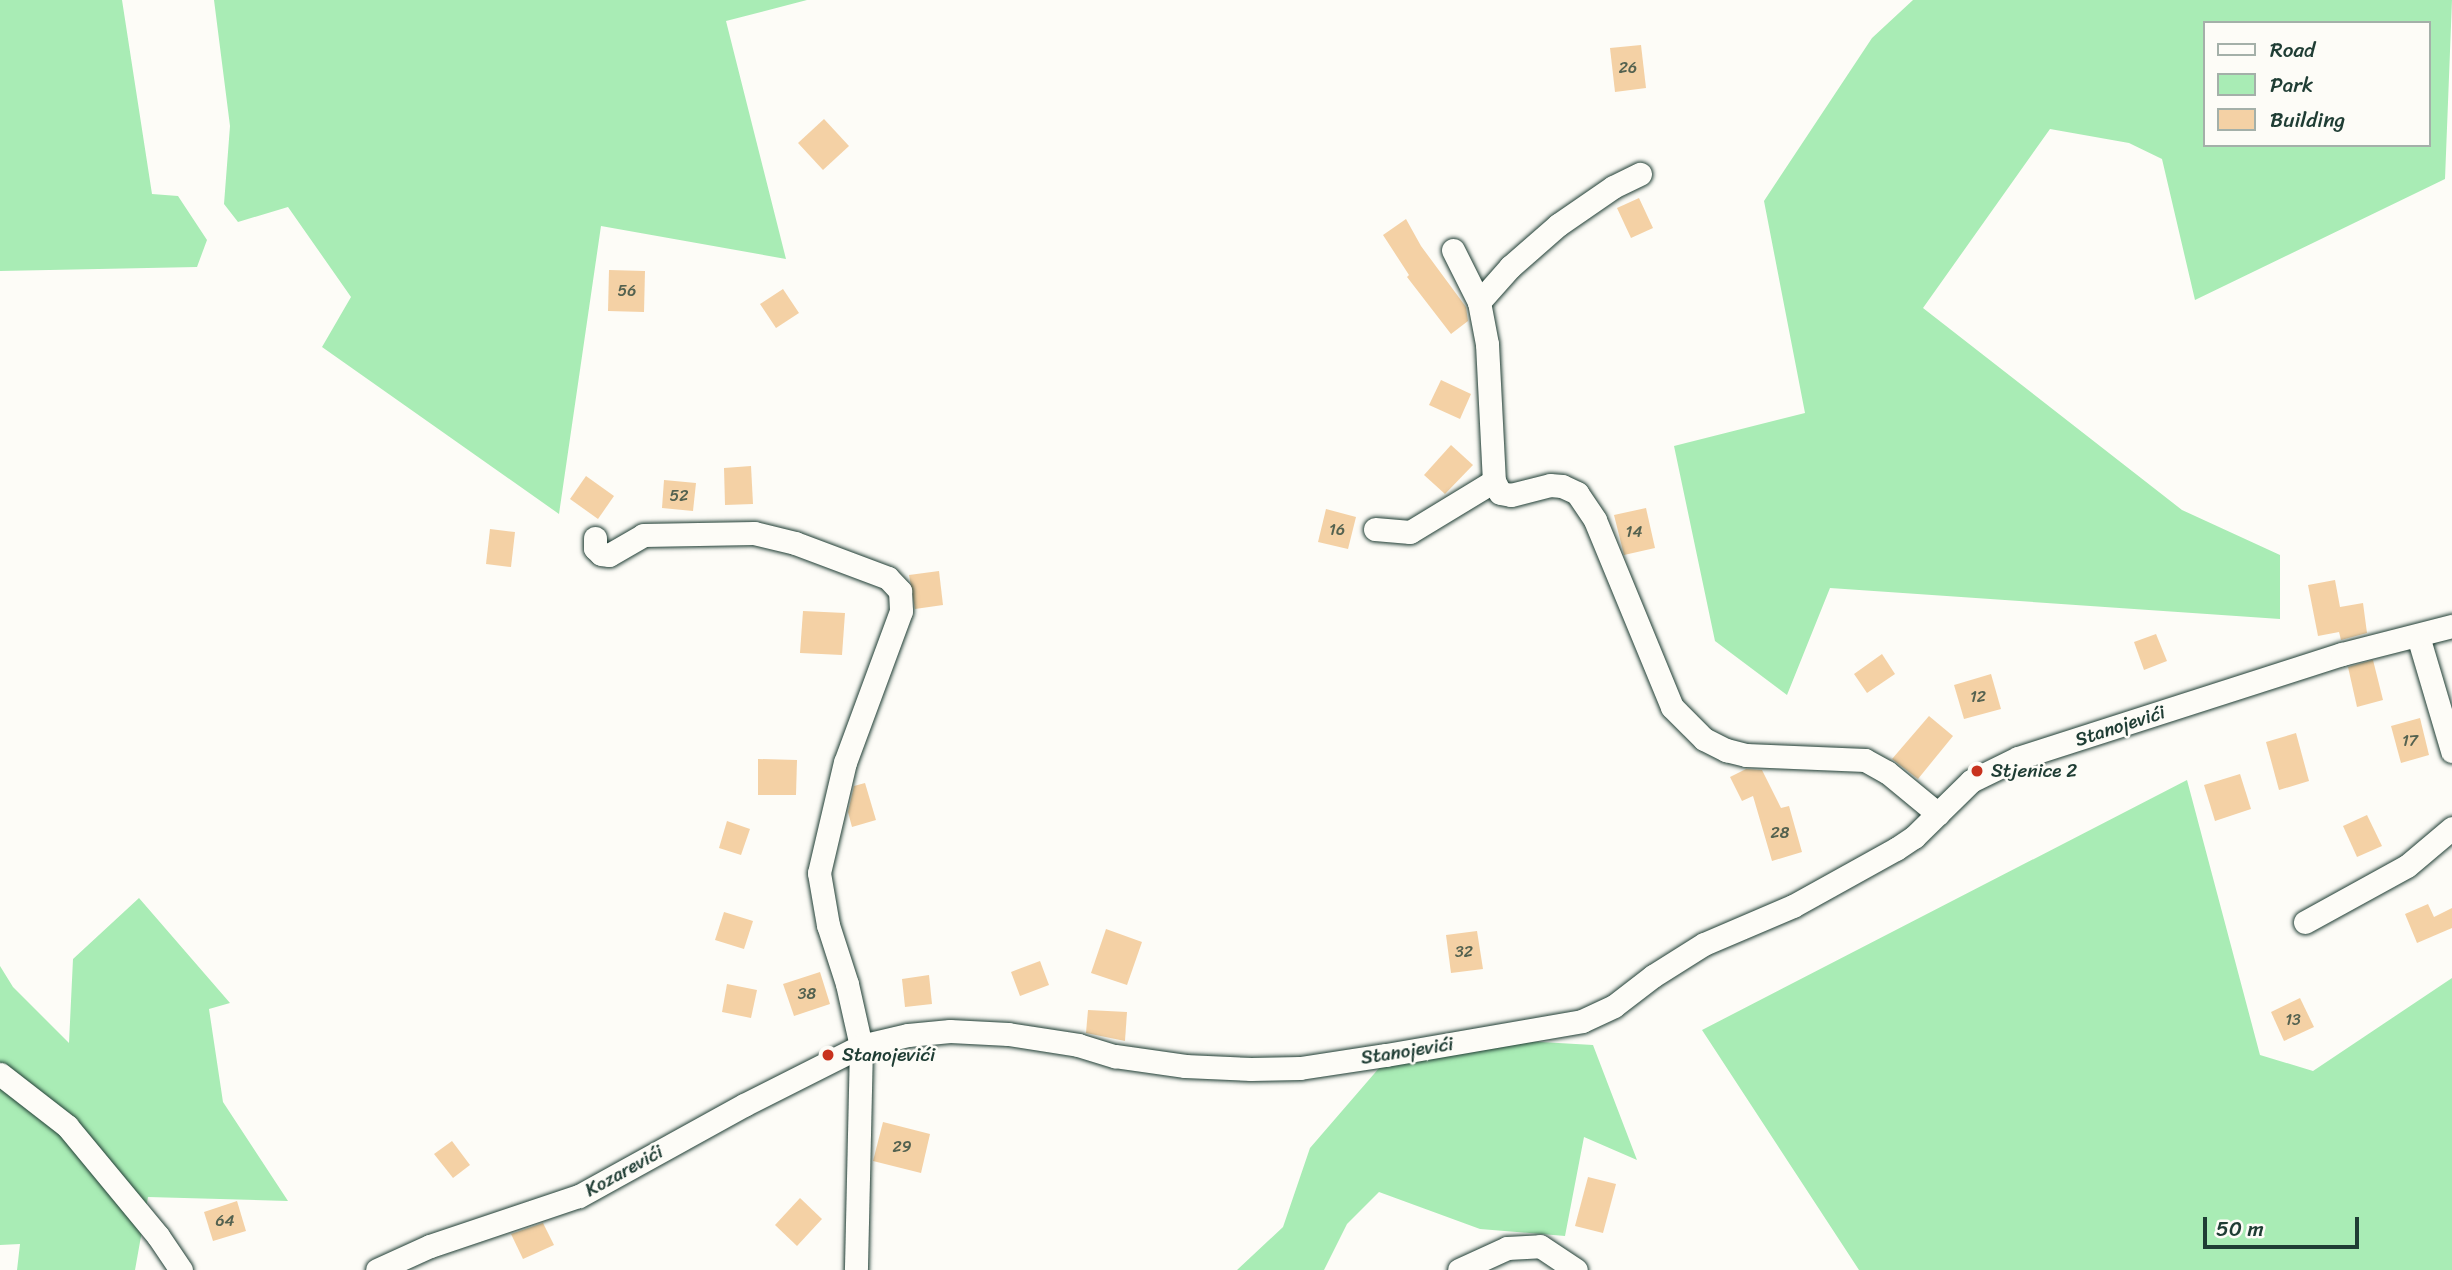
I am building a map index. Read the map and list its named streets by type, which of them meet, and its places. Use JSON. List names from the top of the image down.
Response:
{
  "streets": {
    "street": ["Stanojevići", "Kozarevići"]
  },
  "crossings": [
    ["Stanojevići", "Kozarevići"]
  ],
  "places": ["Stjenice 2", "Stanojevići"],
  "house_numbers": [
    "26",
    "56",
    "52",
    "16",
    "14",
    "12",
    "17",
    "28",
    "32",
    "38",
    "13",
    "29",
    "64"
  ],
  "legend": ["Road", "Park", "Building"],
  "scale_bar": "50 m"
}
